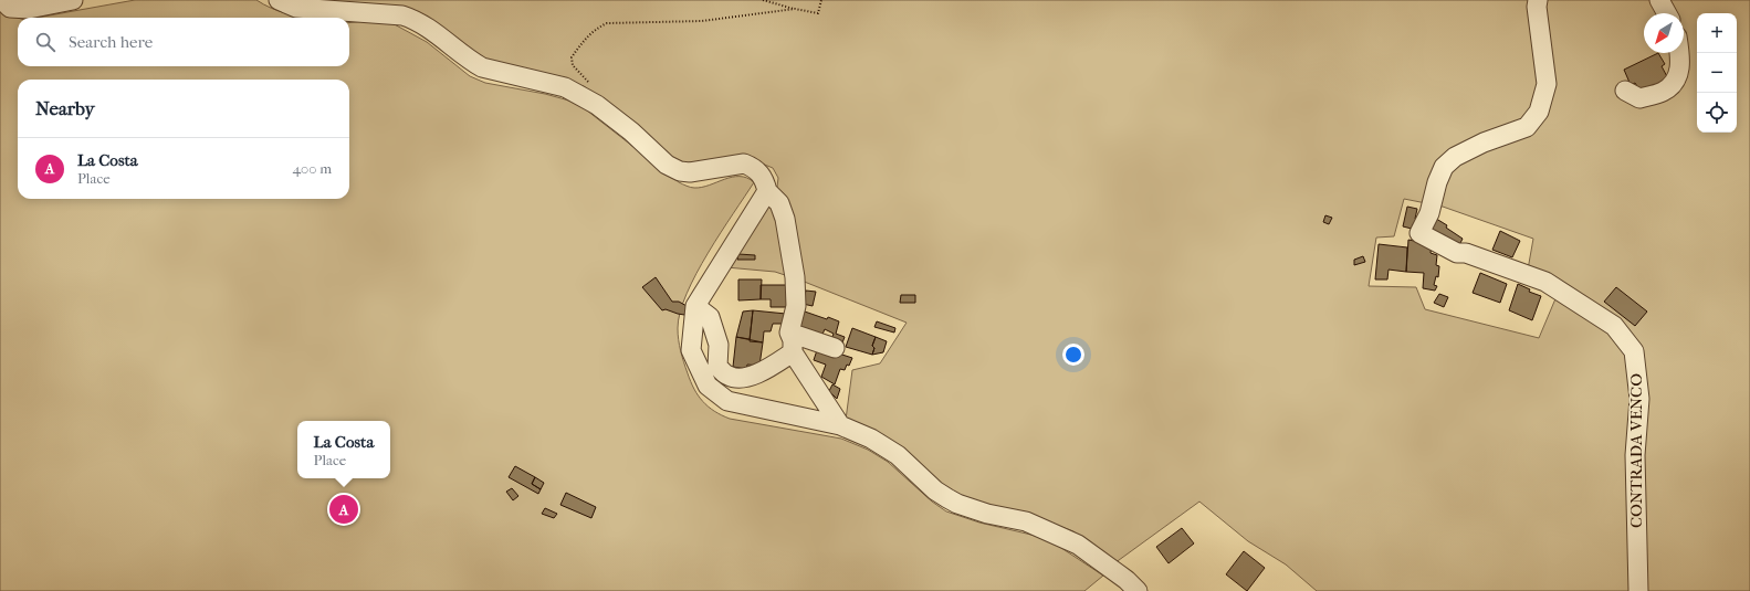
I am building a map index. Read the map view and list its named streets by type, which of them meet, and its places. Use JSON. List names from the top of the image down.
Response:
{
  "streets": {
    "street": ["CONTRADA VENCO"]
  },
  "north": "bottom left",
  "page": {
    "map_buttons": ["+", "−"],
    "search": "Search here",
    "heading": "Nearby",
    "list": [
      {
        "mark": "A",
        "name": "La Costa",
        "note": "Place",
        "value": "400 m"
      }
    ],
    "popup": ["La Costa", "Place"],
    "pins": "A"
  }
}
